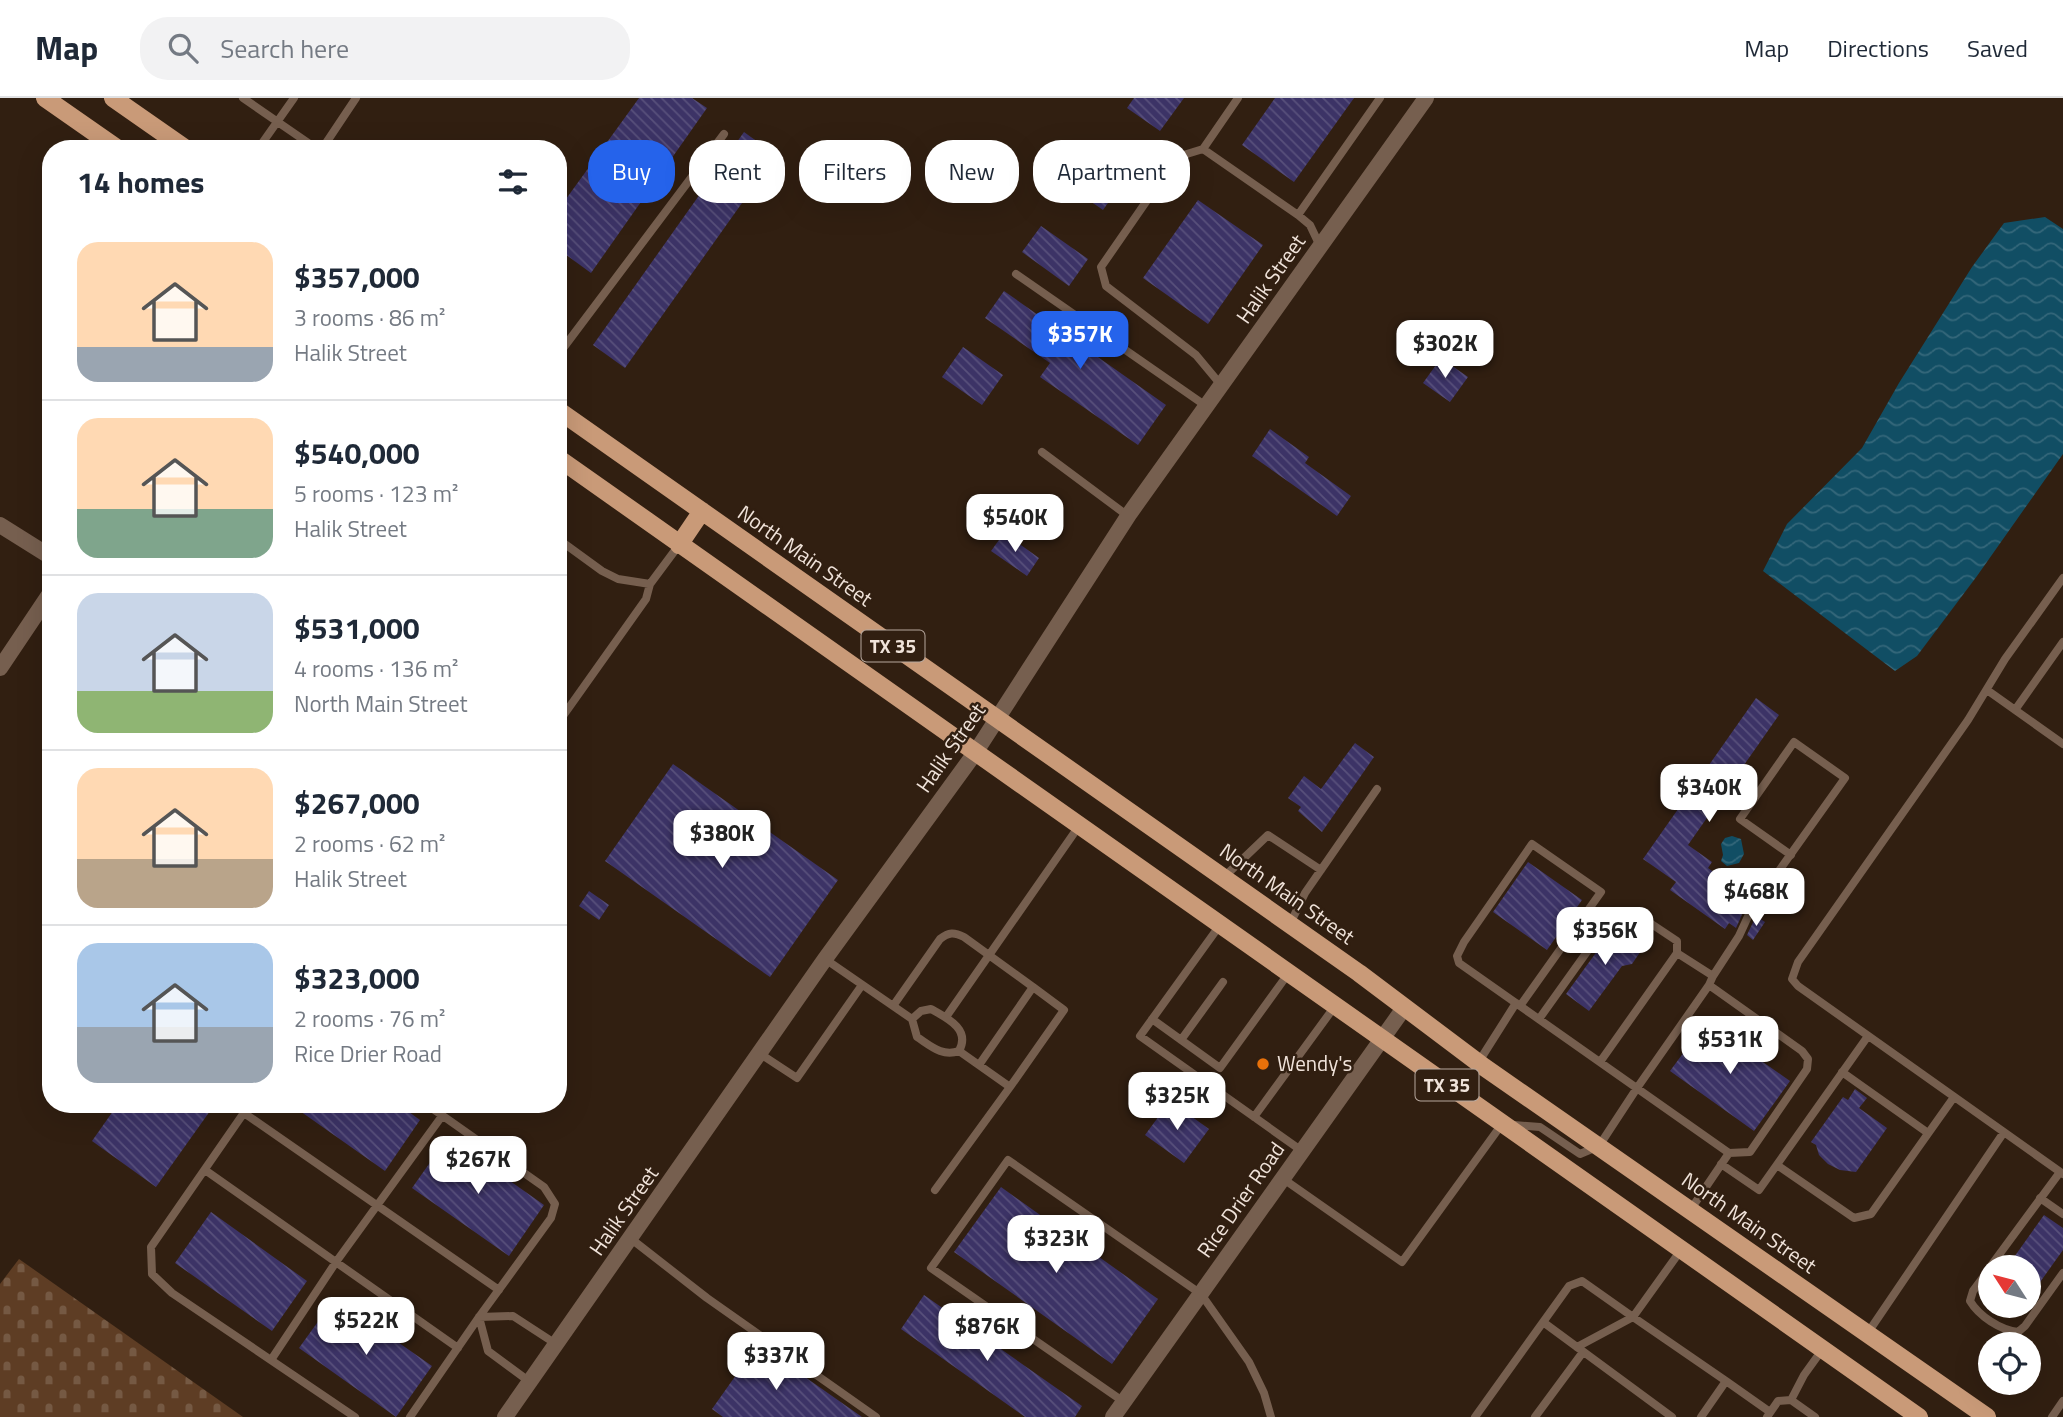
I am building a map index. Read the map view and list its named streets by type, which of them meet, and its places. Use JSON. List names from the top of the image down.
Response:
{
  "streets": {
    "main road": ["North Main Street", "TX 35"],
    "street": ["Halik Street", "Rice Drier Road"]
  },
  "crossings": [
    ["Halik Street", "North Main Street"],
    ["Halik Street", "TX 35"],
    ["North Main Street", "Rice Drier Road"],
    ["TX 35", "Rice Drier Road"]
  ],
  "places": ["Wendy's"],
  "north": "top left",
  "page": {
    "header": "Map",
    "search": "Search here",
    "nav": ["Map", "Directions", "Saved"],
    "chip": [
      "Buy",
      "Rent",
      "Filters",
      "New",
      "Apartment"
    ],
    "heading": "14 homes",
    "list": [
      {
        "name": "$357,000",
        "note": "3 rooms · 86 m² · Halik Street"
      },
      {
        "name": "$540,000",
        "note": "5 rooms · 123 m² · Halik Street"
      },
      {
        "name": "$531,000",
        "note": "4 rooms · 136 m² · North Main Street"
      },
      {
        "name": "$267,000",
        "note": "2 rooms · 62 m² · Halik Street"
      },
      {
        "name": "$323,000",
        "note": "2 rooms · 76 m² · Rice Drier Road"
      }
    ],
    "price": [
      "$357K",
      "$302K",
      "$540K",
      "$340K",
      "$380K",
      "$468K",
      "$356K",
      "$531K",
      "$325K",
      "$267K",
      "$323K",
      "$522K",
      "$876K",
      "$337K"
    ]
  }
}
